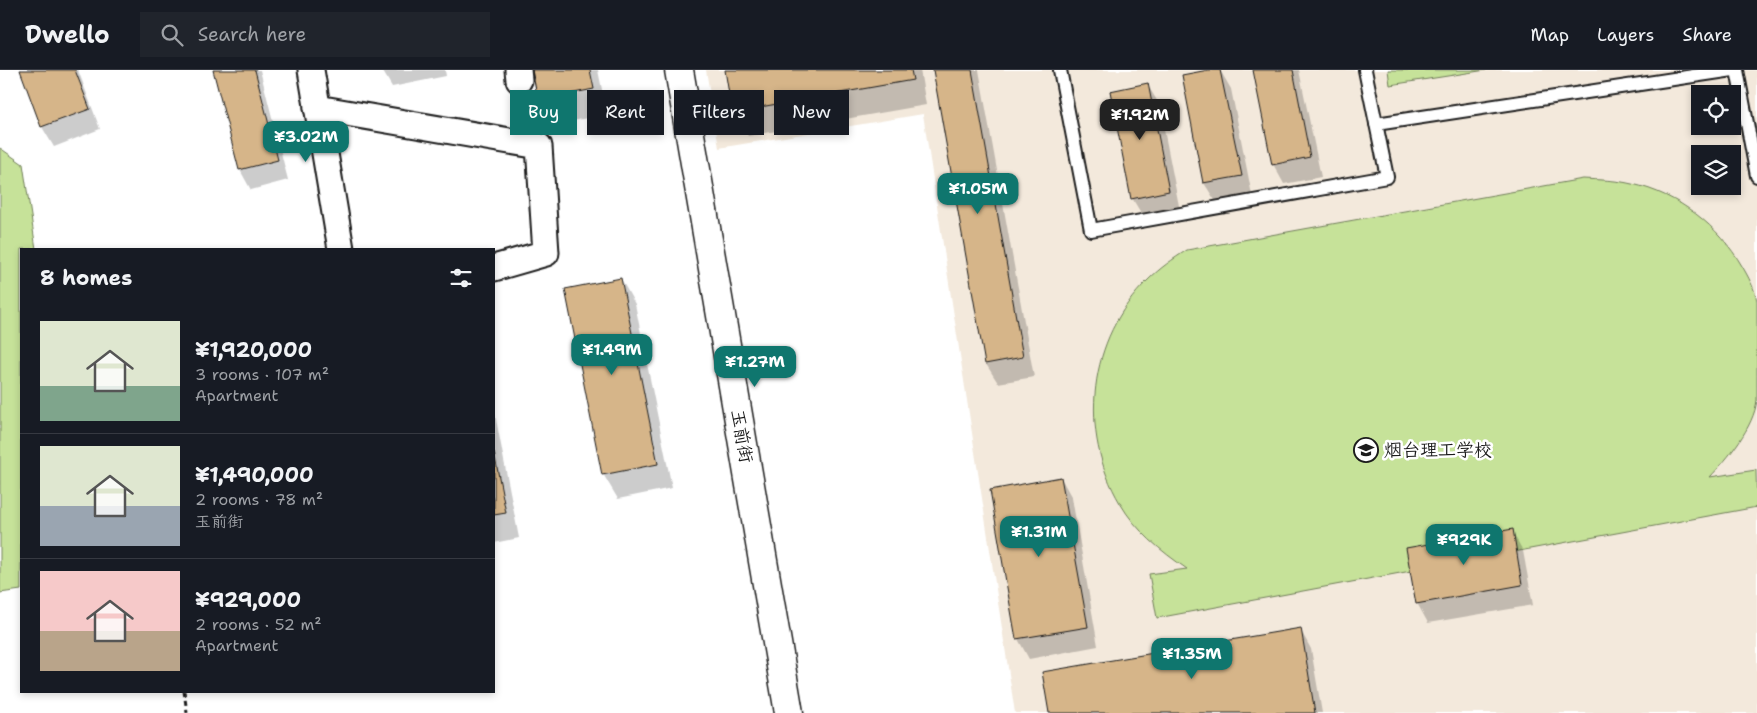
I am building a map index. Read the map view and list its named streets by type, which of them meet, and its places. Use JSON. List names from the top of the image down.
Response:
{
  "streets": {
    "street": ["玉前街"]
  },
  "places": {
    "school or university": ["烟台理工学校"]
  },
  "page": {
    "header": "Dwello",
    "search": "Search here",
    "nav": ["Map", "Layers", "Share"],
    "chip": [
      "Buy",
      "Rent",
      "Filters",
      "New"
    ],
    "price": [
      "¥1.92M",
      "¥3.02M",
      "¥1.05M",
      "¥1.49M",
      "¥1.27M",
      "¥1.31M",
      "¥929K",
      "¥1.35M"
    ],
    "heading": "8 homes",
    "list": [
      {
        "name": "¥1,920,000",
        "note": "3 rooms · 107 m² · Apartment"
      },
      {
        "name": "¥1,490,000",
        "note": "2 rooms · 78 m² · 玉前街"
      },
      {
        "name": "¥929,000",
        "note": "2 rooms · 52 m² · Apartment"
      }
    ]
  }
}
